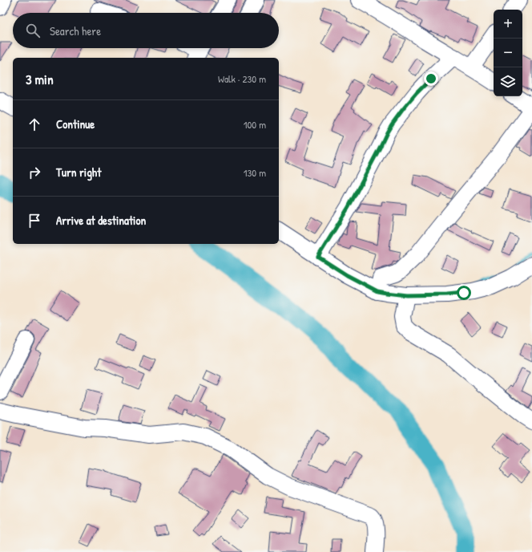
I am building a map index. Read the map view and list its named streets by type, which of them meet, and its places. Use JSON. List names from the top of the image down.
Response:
{
  "page": {
    "map_buttons": ["+", "−"],
    "search": "Search here",
    "heading": ["3 min", "Walk · 230 m"],
    "list": [
      ["Continue", "100 m"],
      ["Turn right", "130 m"],
      "Arrive at destination"
    ]
  }
}
